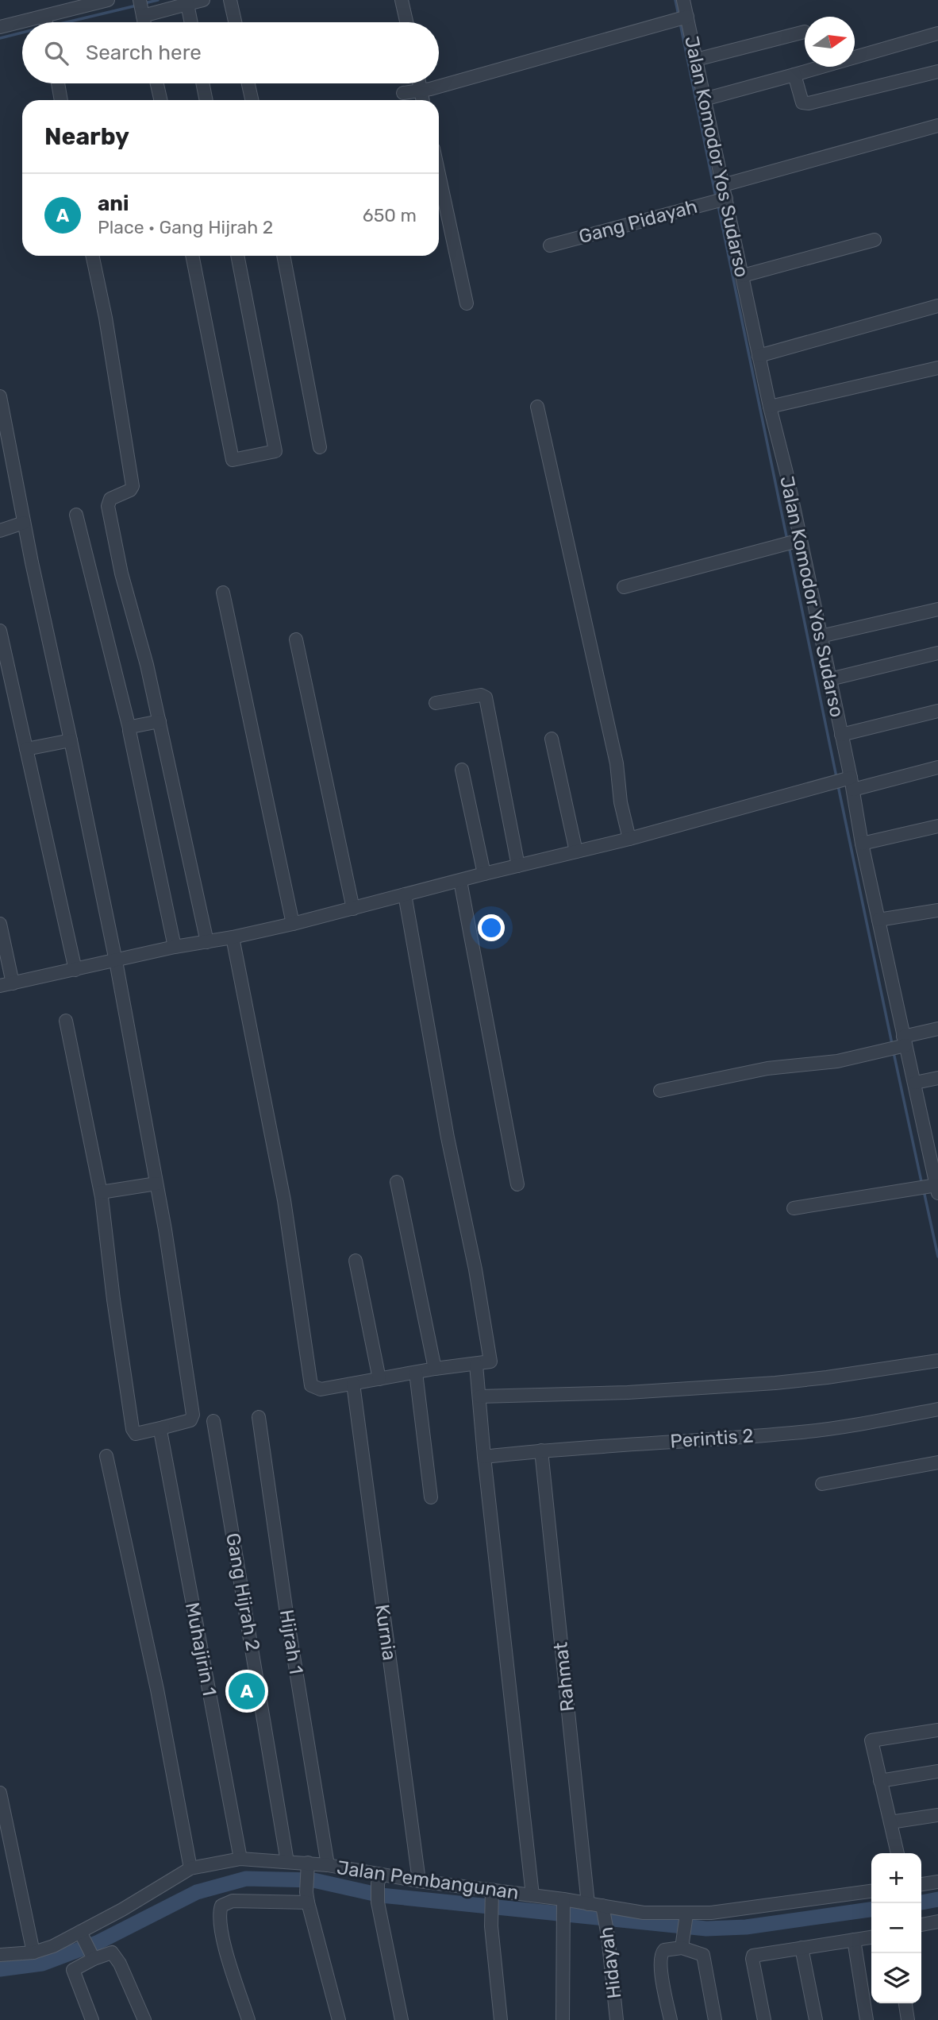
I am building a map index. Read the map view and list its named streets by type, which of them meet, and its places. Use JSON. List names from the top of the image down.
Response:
{
  "streets": {
    "street": [
      "Jalan Komodor Yos Sudarso",
      "Gang Pidayah",
      "Perintis 2",
      "Gang Hijrah 2",
      "Kurnia",
      "Hijrah 1",
      "Muhajirin 1",
      "Rahmat",
      "Jalan Pembangunan",
      "Hidayah"
    ]
  },
  "crossings": [
    ["Jalan Komodor Yos Sudarso", "Gang Pidayah"],
    ["Perintis 2", "Rahmat"],
    ["Gang Hijrah 2", "Jalan Pembangunan"],
    ["Kurnia", "Jalan Pembangunan"],
    ["Hijrah 1", "Jalan Pembangunan"],
    ["Muhajirin 1", "Jalan Pembangunan"],
    ["Rahmat", "Jalan Pembangunan"],
    ["Jalan Pembangunan", "Hidayah"]
  ],
  "north": "right",
  "page": {
    "search": "Search here",
    "heading": "Nearby",
    "list": [
      {
        "mark": "A",
        "name": "ani",
        "note": "Place · Gang Hijrah 2",
        "value": "650 m"
      }
    ],
    "pins": "A",
    "map_buttons": ["+", "−"]
  }
}
